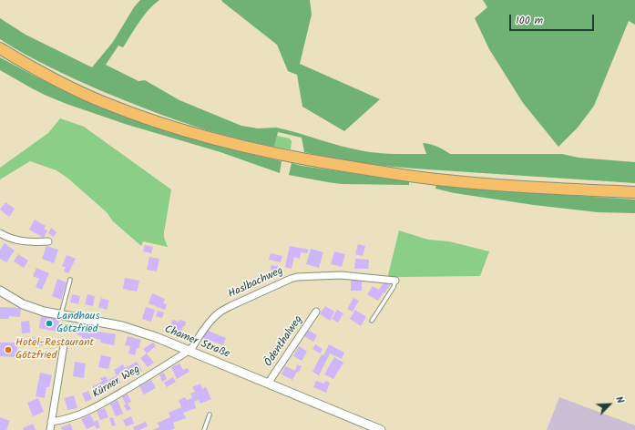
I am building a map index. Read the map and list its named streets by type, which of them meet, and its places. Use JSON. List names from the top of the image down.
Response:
{
  "streets": {
    "street": [
      "Haslbachweg",
      "Ödenthalweg",
      "Chamer Straße",
      "Kürner Weg"
    ]
  },
  "crossings": [
    ["Haslbachweg", "Chamer Straße"],
    ["Haslbachweg", "Kürner Weg"],
    ["Ödenthalweg", "Chamer Straße"],
    ["Chamer Straße", "Kürner Weg"]
  ],
  "places": ["Landhaus Götzfried", "Hotel-Restaurant Götzfried"],
  "scale_bar": "100 m",
  "north": "top right"
}
